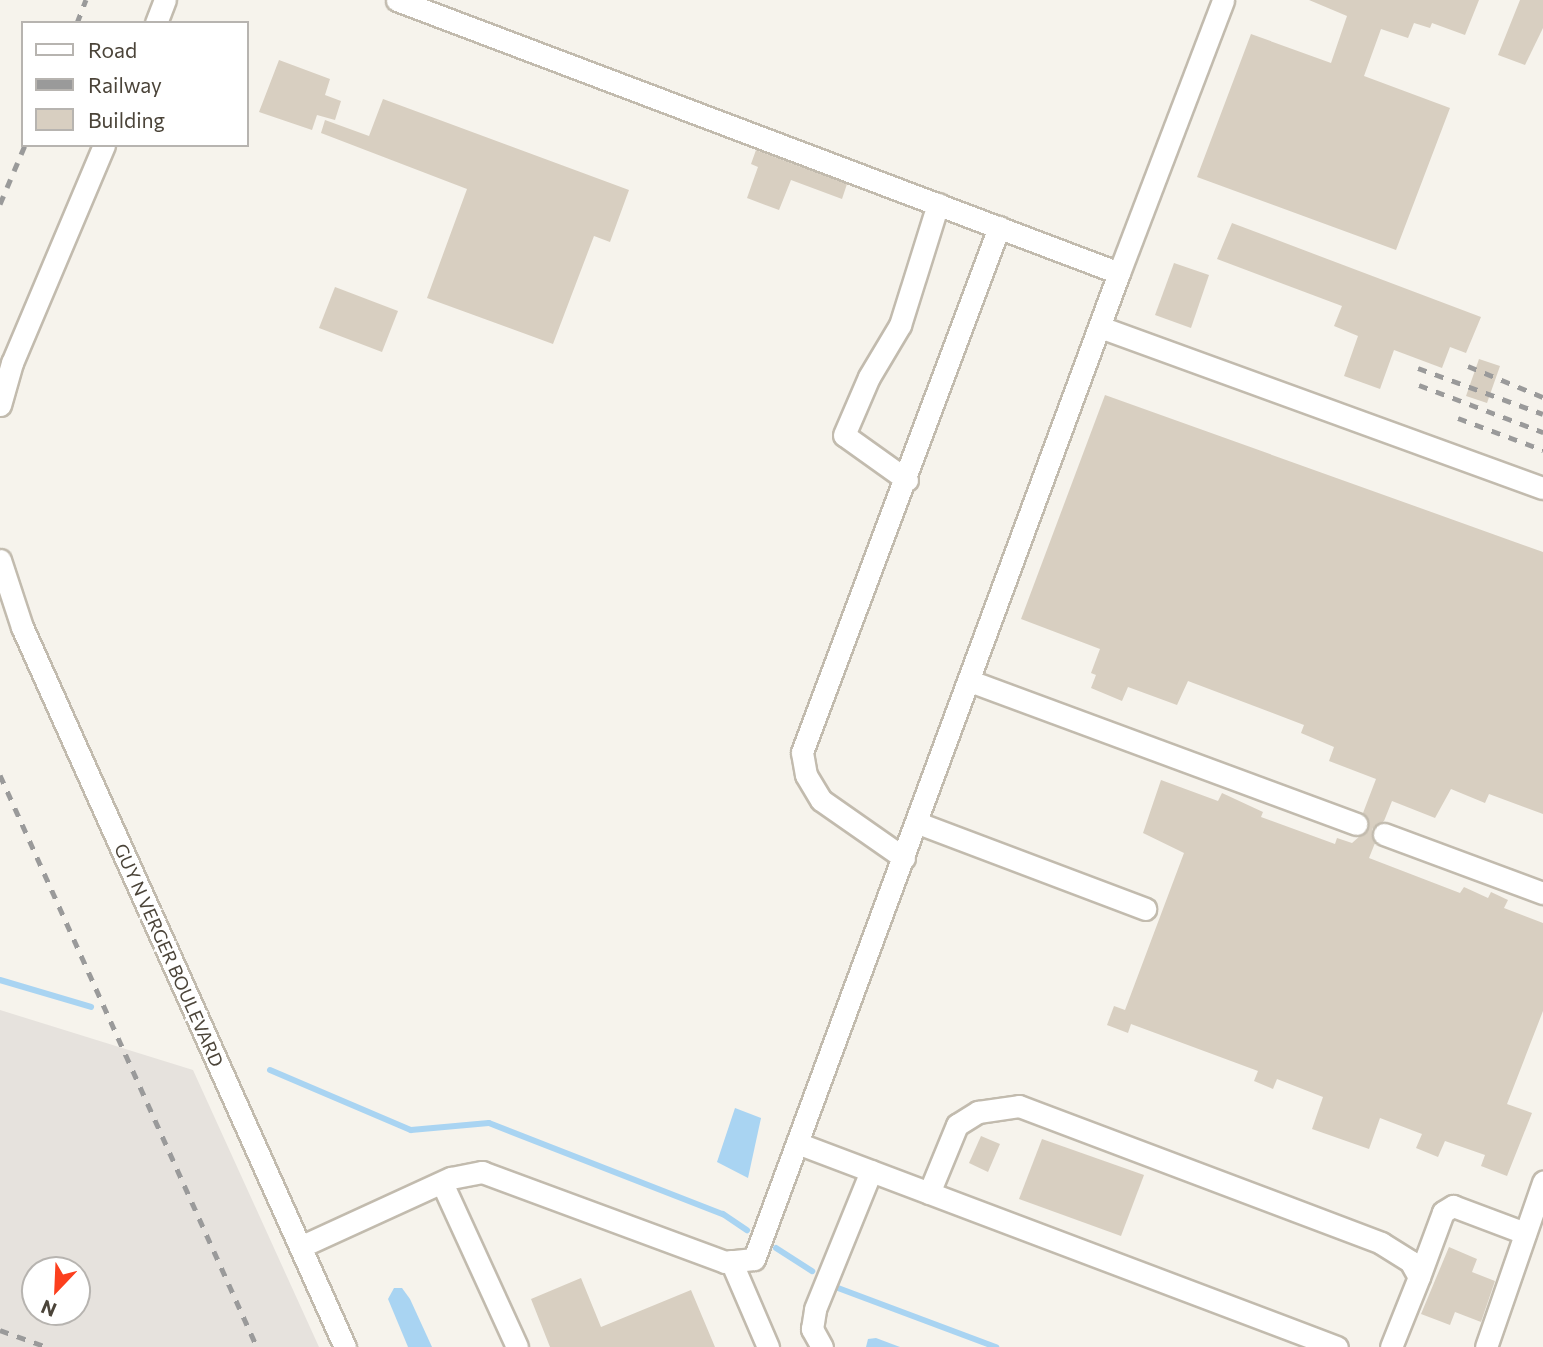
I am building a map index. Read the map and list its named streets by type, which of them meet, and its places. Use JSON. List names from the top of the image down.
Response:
{
  "streets": {
    "street": ["GUY N VERGER BOULEVARD"]
  },
  "legend": ["Road", "Railway", "Building"],
  "north": "bottom left"
}
